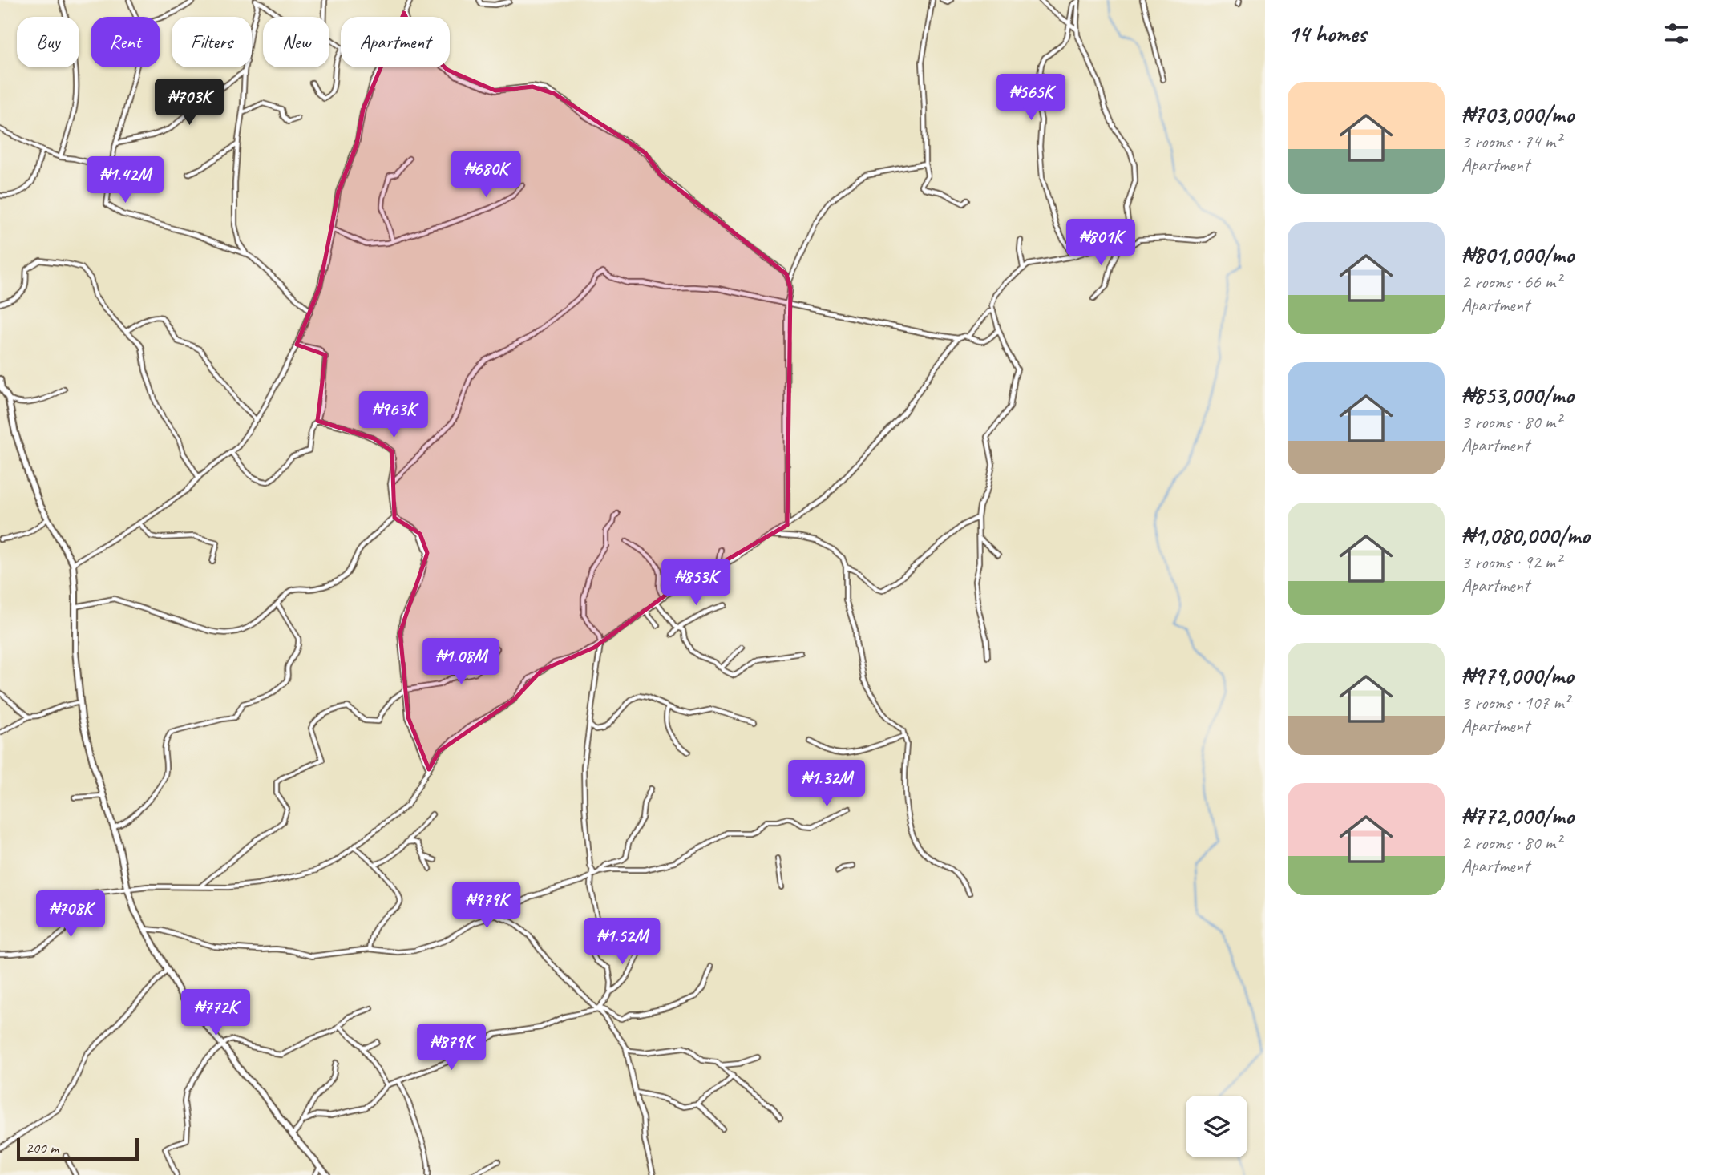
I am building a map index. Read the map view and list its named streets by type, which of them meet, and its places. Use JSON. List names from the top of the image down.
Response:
{
  "scale_bar": "200 m",
  "page": {
    "heading": "14 homes",
    "chip": [
      "Buy",
      "Rent",
      "Filters",
      "New",
      "Apartment"
    ],
    "list": [
      {
        "name": "₦703,000/mo",
        "note": "3 rooms · 74 m² · Apartment"
      },
      {
        "name": "₦801,000/mo",
        "note": "2 rooms · 66 m² · Apartment"
      },
      {
        "name": "₦853,000/mo",
        "note": "3 rooms · 80 m² · Apartment"
      },
      {
        "name": "₦1,080,000/mo",
        "note": "3 rooms · 92 m² · Apartment"
      },
      {
        "name": "₦979,000/mo",
        "note": "3 rooms · 107 m² · Apartment"
      },
      {
        "name": "₦772,000/mo",
        "note": "2 rooms · 80 m² · Apartment"
      }
    ],
    "price": [
      "₦565K",
      "₦703K",
      "₦680K",
      "₦1.42M",
      "₦801K",
      "₦963K",
      "₦853K",
      "₦1.08M",
      "₦1.32M",
      "₦979K",
      "₦708K",
      "₦1.52M",
      "₦772K",
      "₦879K"
    ],
    "scale": "200 m"
  }
}
